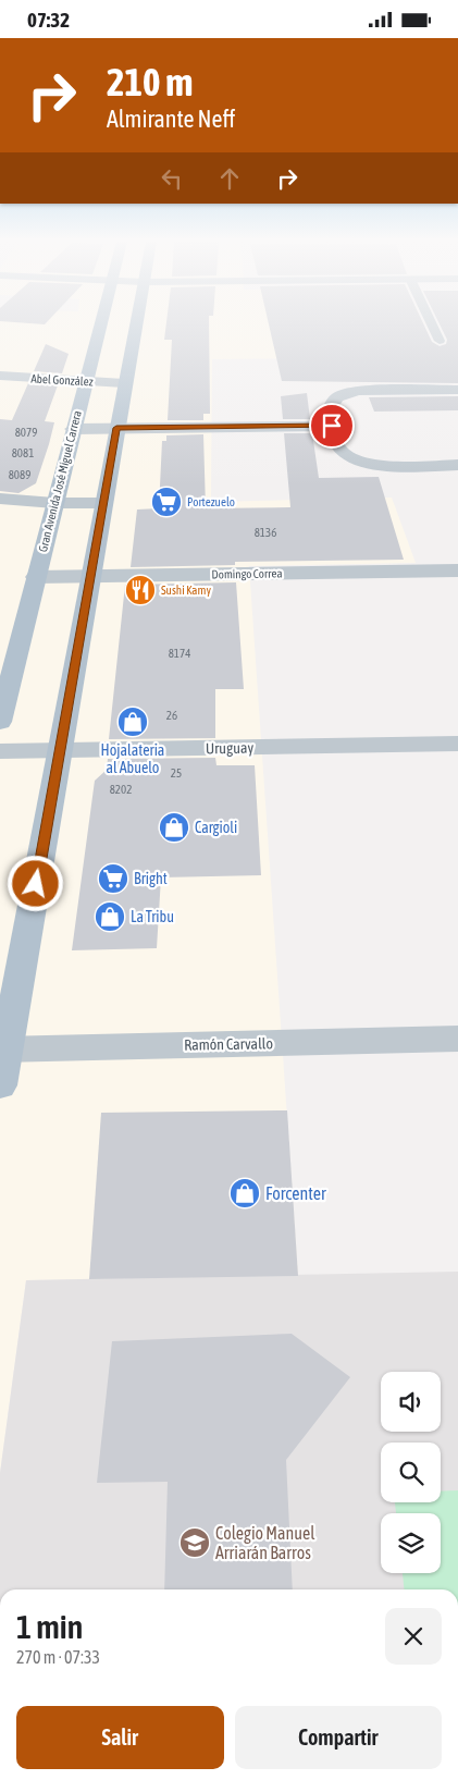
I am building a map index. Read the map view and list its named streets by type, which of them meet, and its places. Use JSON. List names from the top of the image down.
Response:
{
  "streets": {
    "main road": ["Gran Avenida José Miguel Carrera"],
    "street": [
      "Abel González",
      "Domingo Correa",
      "Uruguay",
      "Ramón Carvallo"
    ]
  },
  "crossings": [
    ["Abel González", "Gran Avenida José Miguel Carrera"],
    ["Gran Avenida José Miguel Carrera", "Domingo Correa"]
  ],
  "places": {
    "supermarket": ["Portezuelo", "Bright"],
    "restaurant": ["Sushi Kamy"],
    "shop": [
      "Hojalateria al Abuelo",
      "Cargioli",
      "La Tribu",
      "Forcenter"
    ],
    "school or university": ["Colegio Manuel Arriarán Barros"]
  },
  "house_numbers": [
    "8079",
    "8081",
    "8089",
    "8136",
    "8174",
    "26",
    "25",
    "8202"
  ],
  "page": {
    "status": "07:32",
    "turn": ["210 m", "Almirante Neff"],
    "heading": ["1 min", "270 m · 07:33"],
    "buttons": ["Salir", "Compartir"]
  }
}
